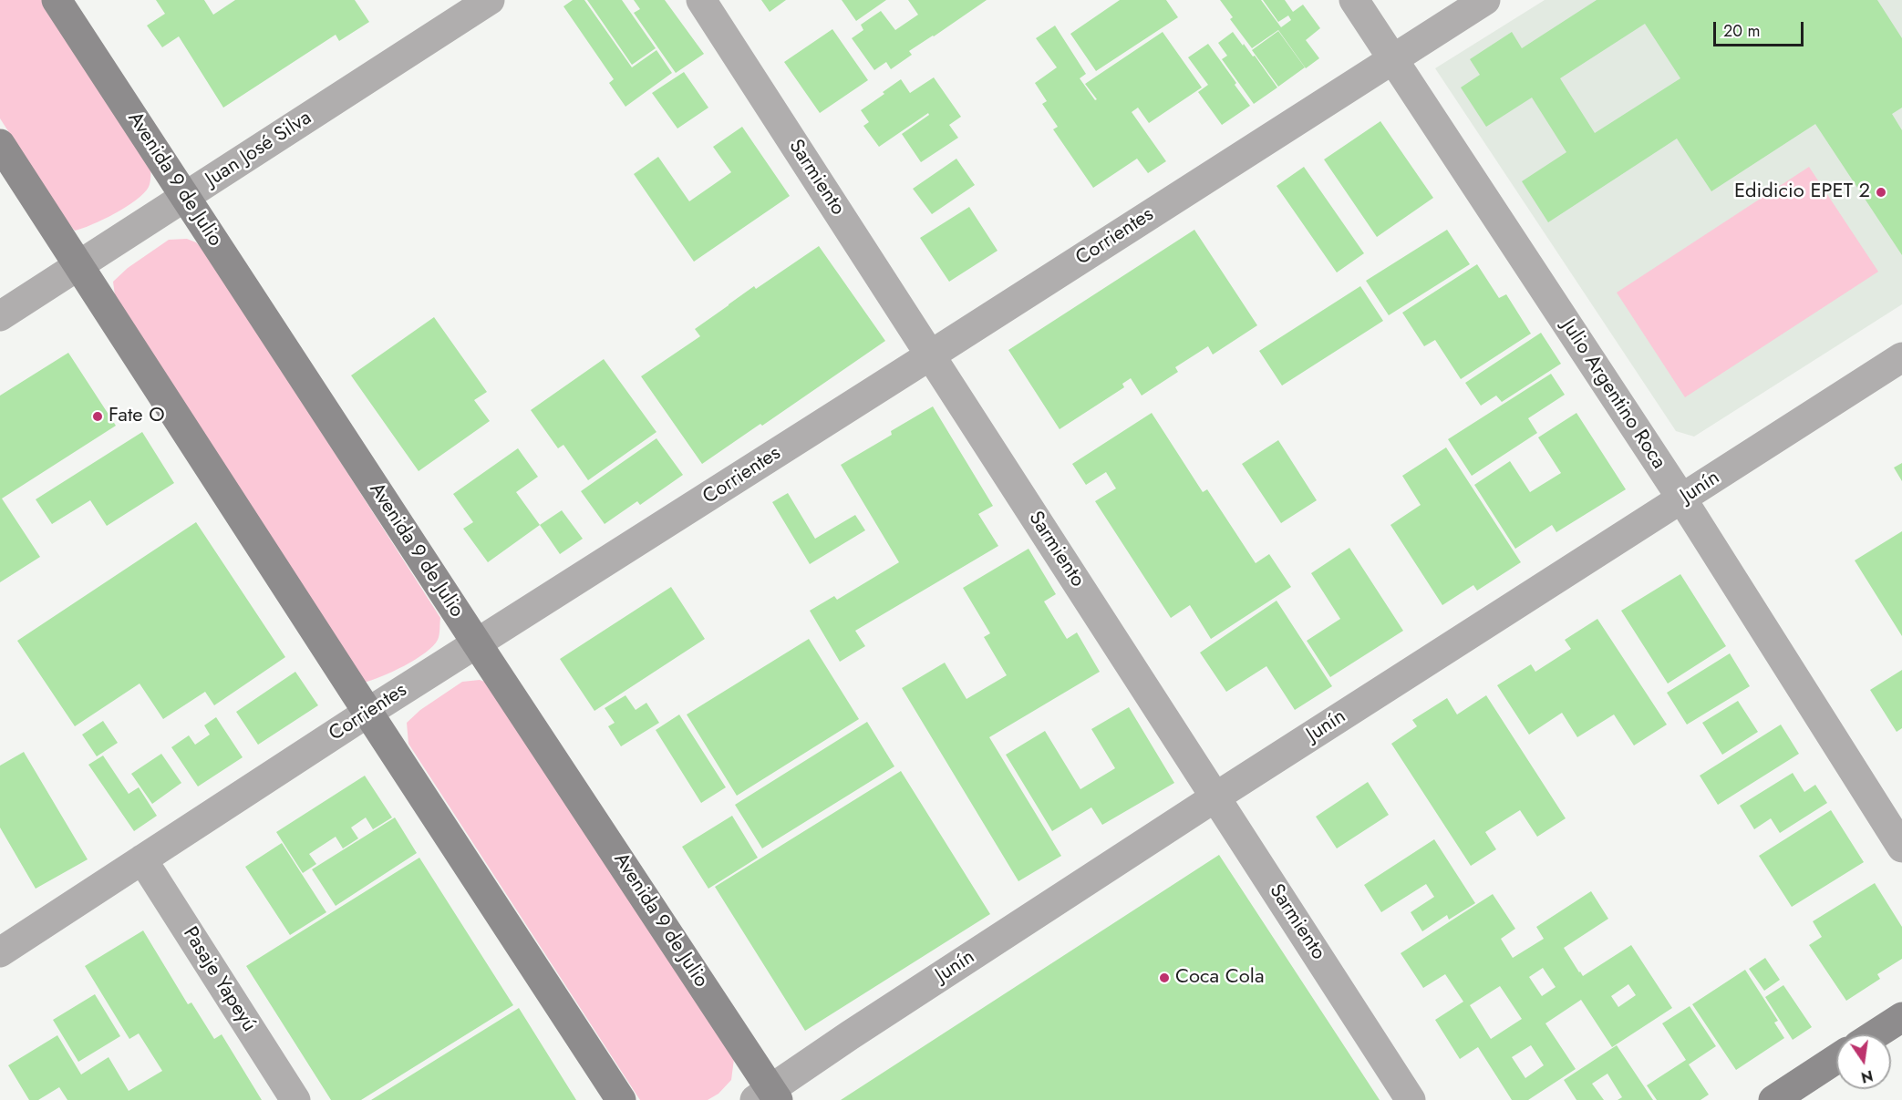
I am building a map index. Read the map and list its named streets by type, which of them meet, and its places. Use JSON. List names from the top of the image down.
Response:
{
  "streets": {
    "main road": ["Avenida 9 de Julio"],
    "street": [
      "Juan José Silva",
      "Sarmiento",
      "Corrientes",
      "Julio Argentino Roca",
      "Junín",
      "Pasaje Yapeyú"
    ]
  },
  "crossings": [
    ["Juan José Silva", "Avenida 9 de Julio"],
    ["Sarmiento", "Corrientes"],
    ["Sarmiento", "Junín"],
    ["Avenida 9 de Julio", "Corrientes"],
    ["Avenida 9 de Julio", "Junín"],
    ["Corrientes", "Julio Argentino Roca"],
    ["Corrientes", "Pasaje Yapeyú"],
    ["Julio Argentino Roca", "Junín"]
  ],
  "places": ["Edidicio EPET 2", "Fate O", "Coca Cola"],
  "scale_bar": "20 m",
  "north": "bottom"
}
